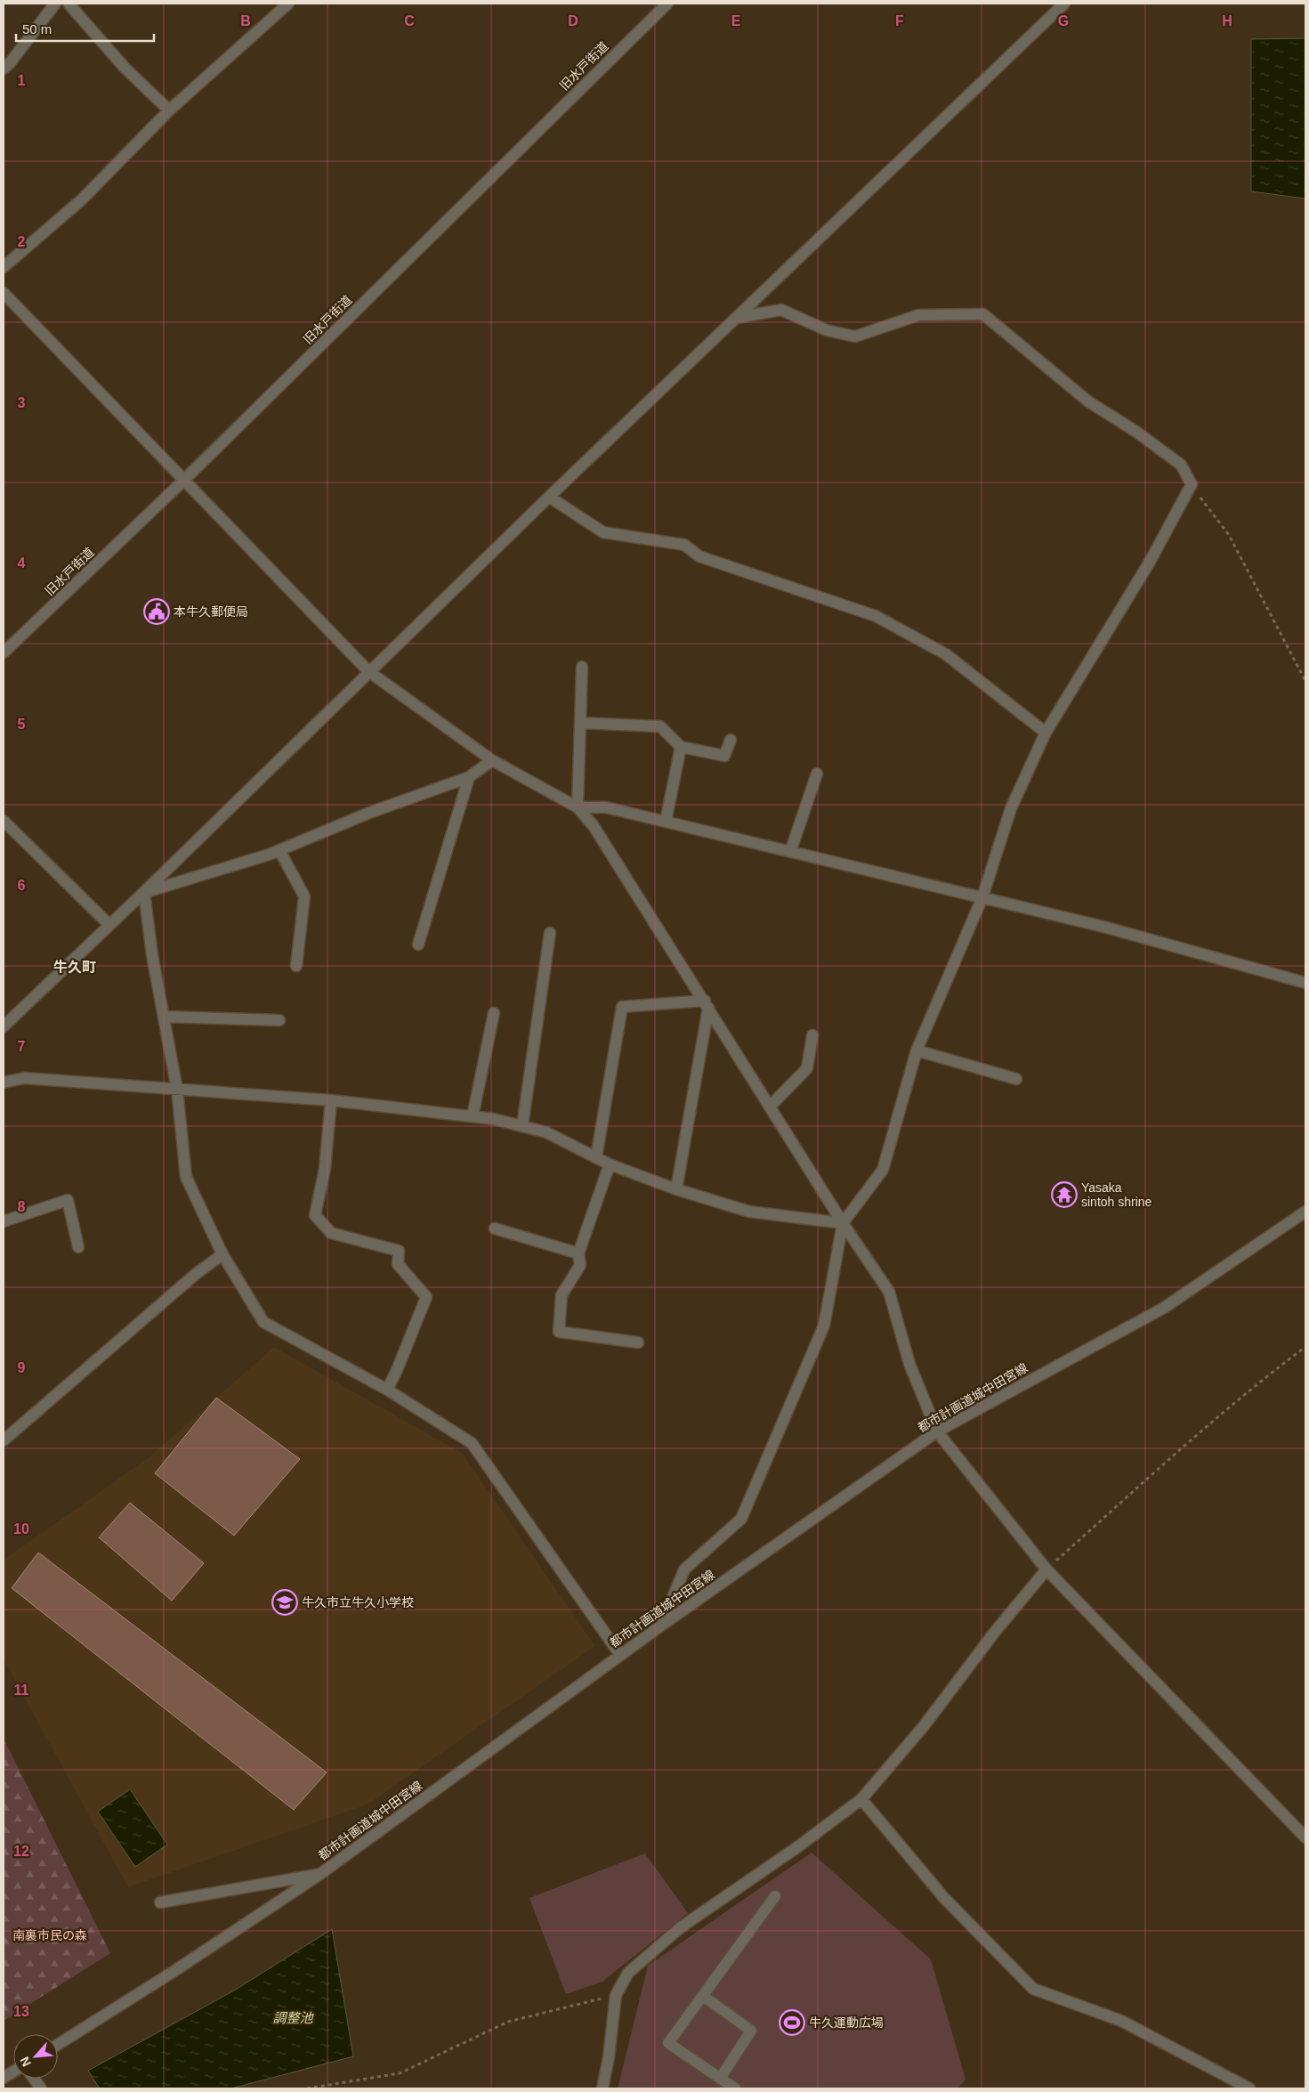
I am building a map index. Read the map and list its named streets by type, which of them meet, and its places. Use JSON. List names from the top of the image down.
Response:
{
  "streets": {
    "street": ["旧水戸街道", "都市計画道城中田宮線"]
  },
  "districts": ["牛久町"],
  "water": ["調整池"],
  "parks": ["南裏市民の森"],
  "places": {
    "public building": ["本牛久郵便局"],
    "temple": ["Yasaka sintoh shrine"],
    "school or university": ["牛久市立牛久小学校"],
    "sports": ["牛久運動広場"]
  },
  "scale_bar": "50 m",
  "north": "bottom left",
  "grid": {
    "columns": [
      "B",
      "C",
      "D",
      "E",
      "F",
      "G",
      "H"
    ],
    "rows": [
      "1",
      "2",
      "3",
      "4",
      "5",
      "6",
      "7",
      "8",
      "9",
      "10",
      "11",
      "12",
      "13"
    ]
  }
}
